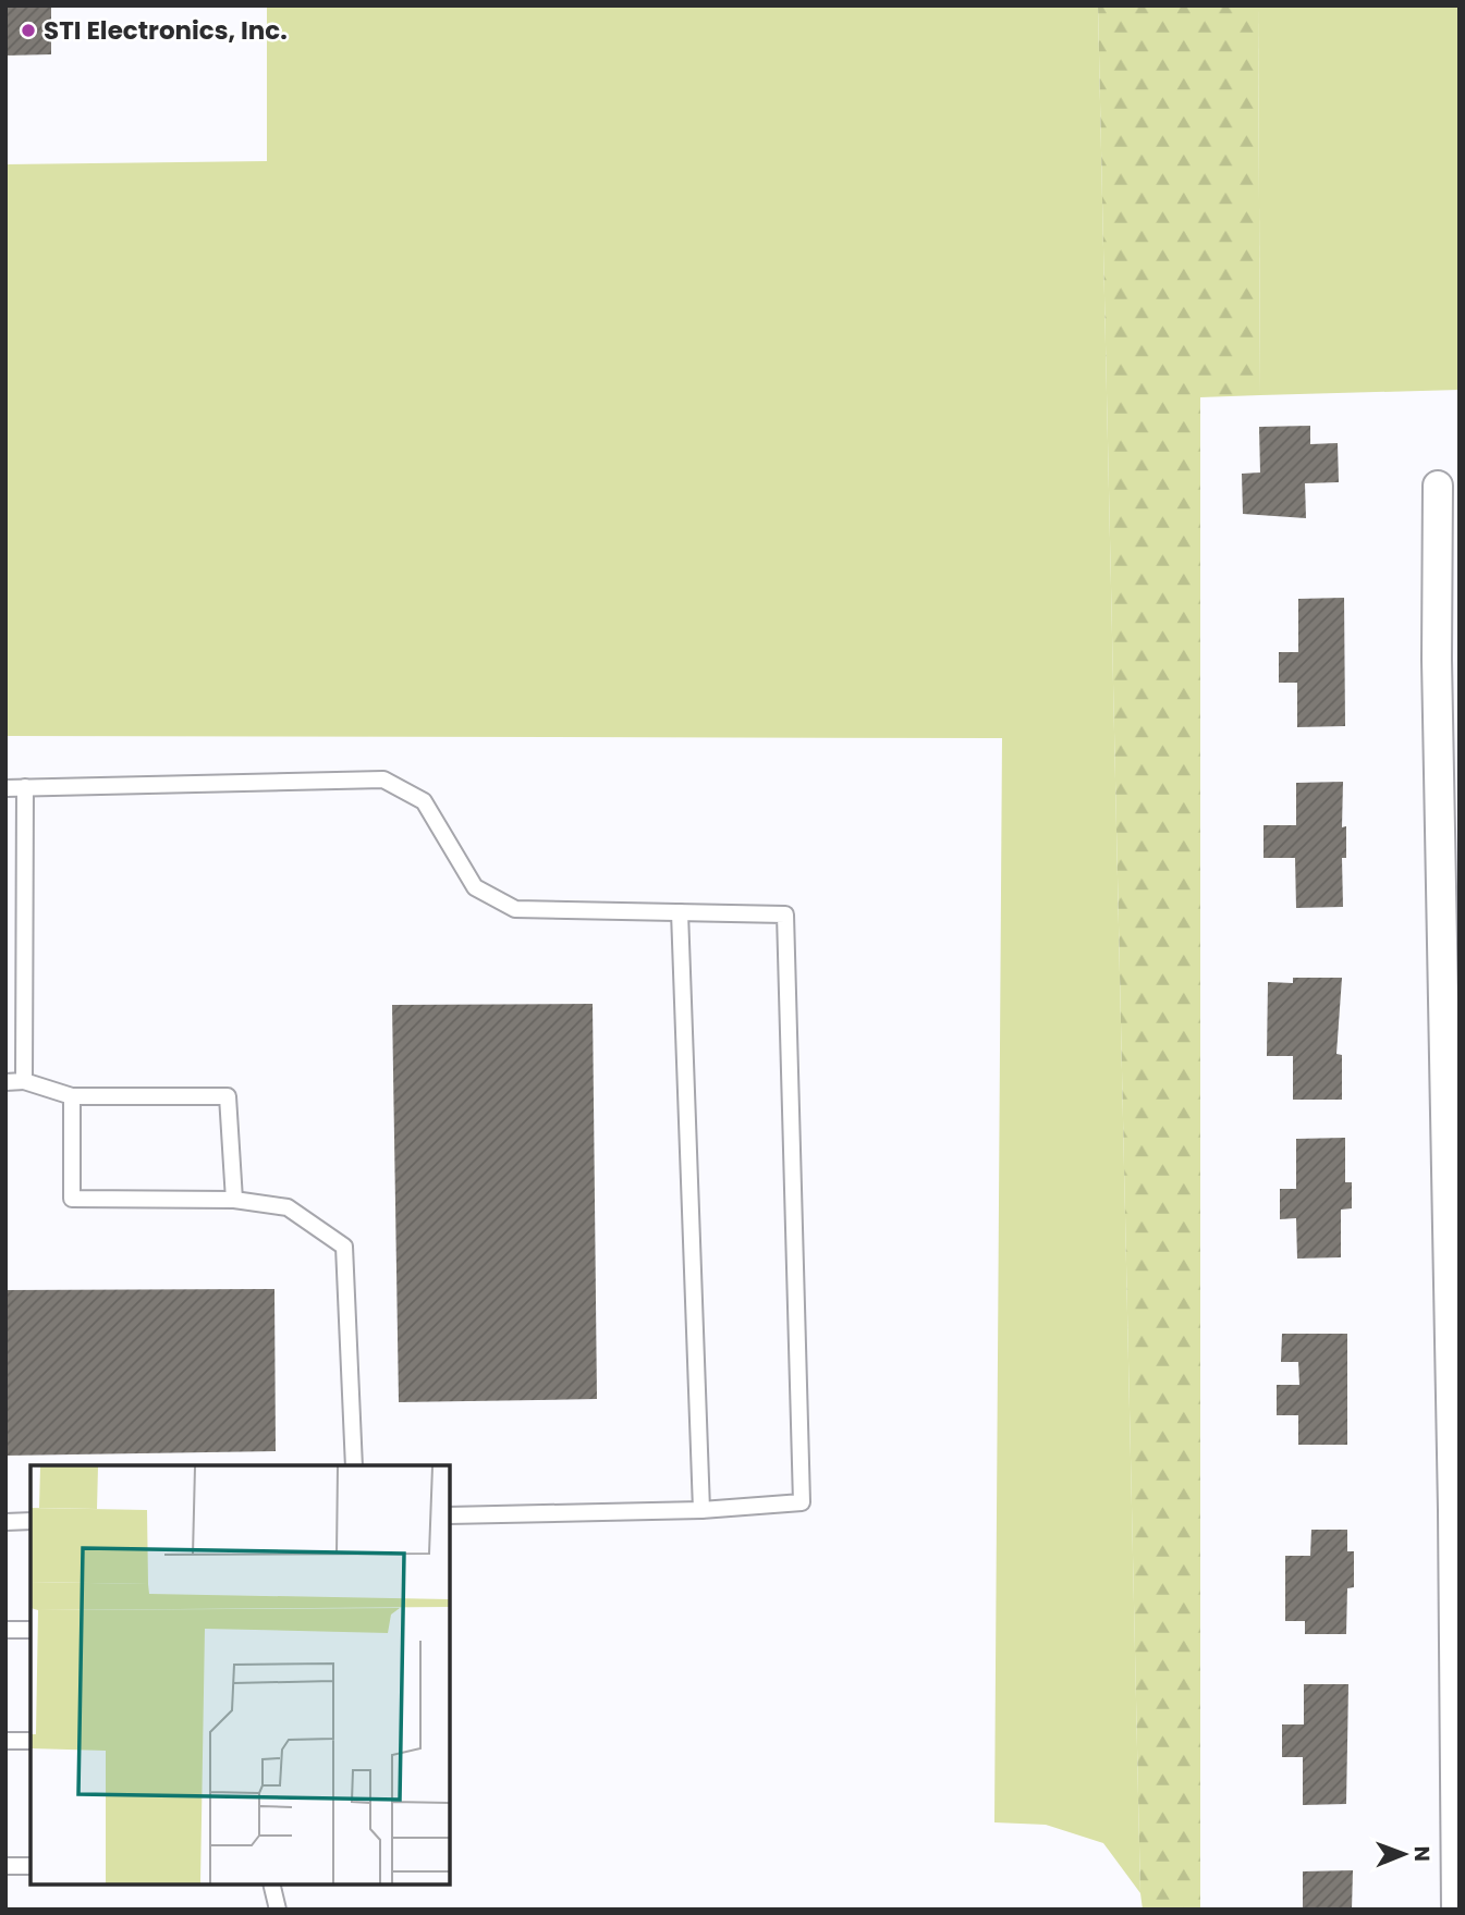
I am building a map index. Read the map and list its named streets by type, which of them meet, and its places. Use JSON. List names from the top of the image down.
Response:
{
  "places": ["STI Electronics, Inc."],
  "north": "right"
}
